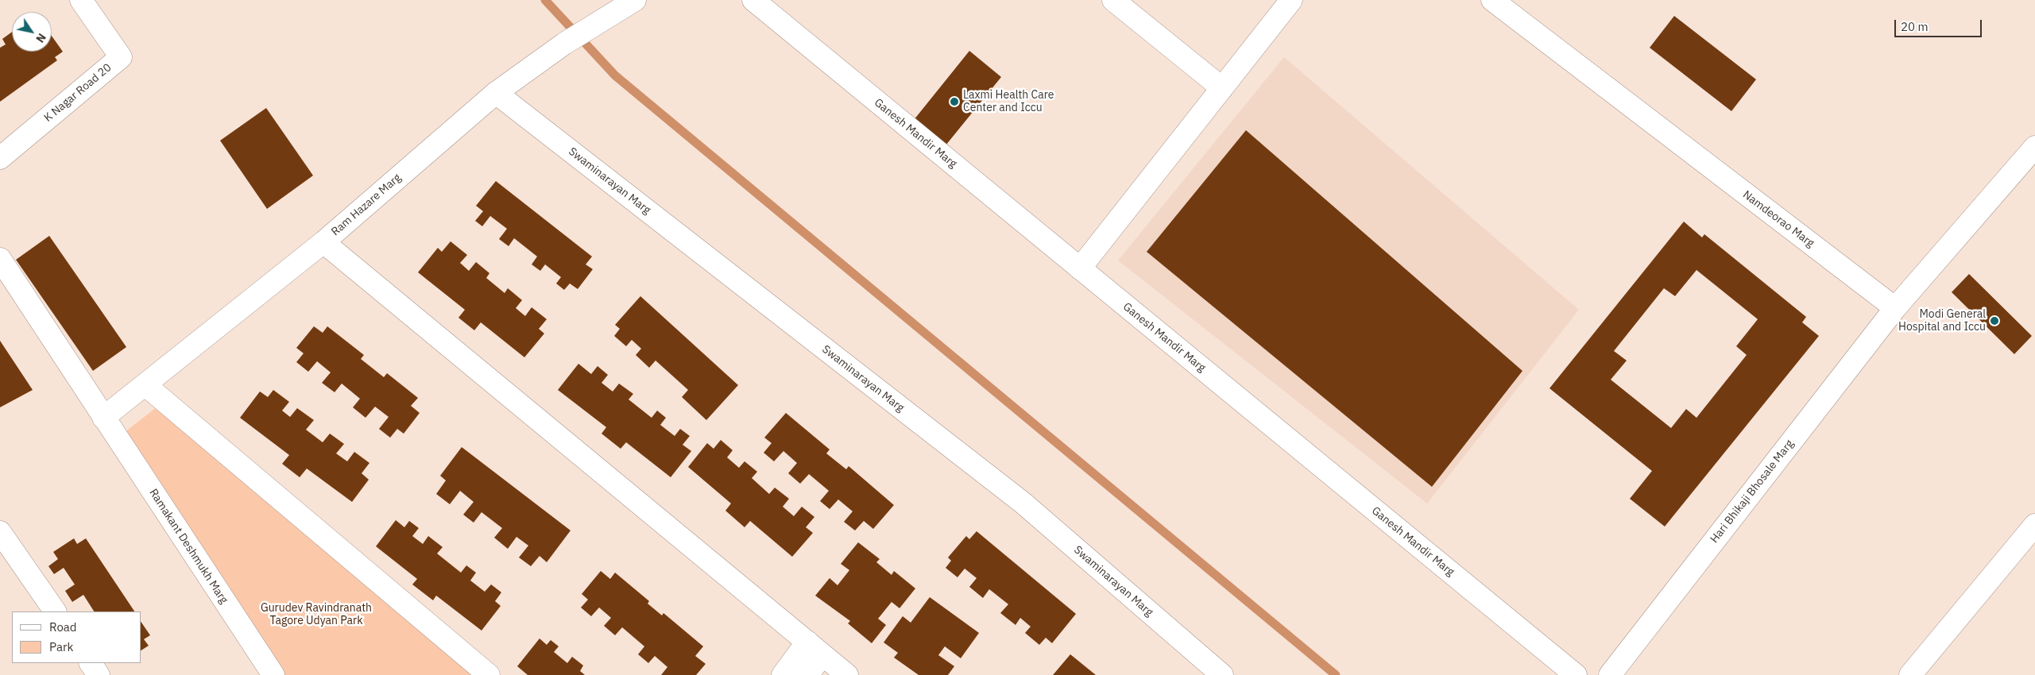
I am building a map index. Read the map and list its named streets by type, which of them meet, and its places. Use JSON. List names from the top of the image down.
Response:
{
  "streets": {
    "street": [
      "K Nagar Road 20",
      "Ganesh Mandir Marg",
      "Swaminarayan Marg",
      "Ram Hazare Marg",
      "Namdeorao Marg",
      "Hari Bhikaji Bhosale Marg",
      "Ramakant Deshmukh Marg"
    ]
  },
  "crossings": [
    ["Swaminarayan Marg", "Ram Hazare Marg"],
    ["Ram Hazare Marg", "Ramakant Deshmukh Marg"],
    ["Namdeorao Marg", "Hari Bhikaji Bhosale Marg"]
  ],
  "parks": ["Gurudev Ravindranath Tagore Udyan Park"],
  "places": ["Laxmi Health Care Center and Iccu", "Modi General Hospital and Iccu"],
  "legend": ["Road", "Park"],
  "scale_bar": "20 m",
  "north": "bottom right"
}
